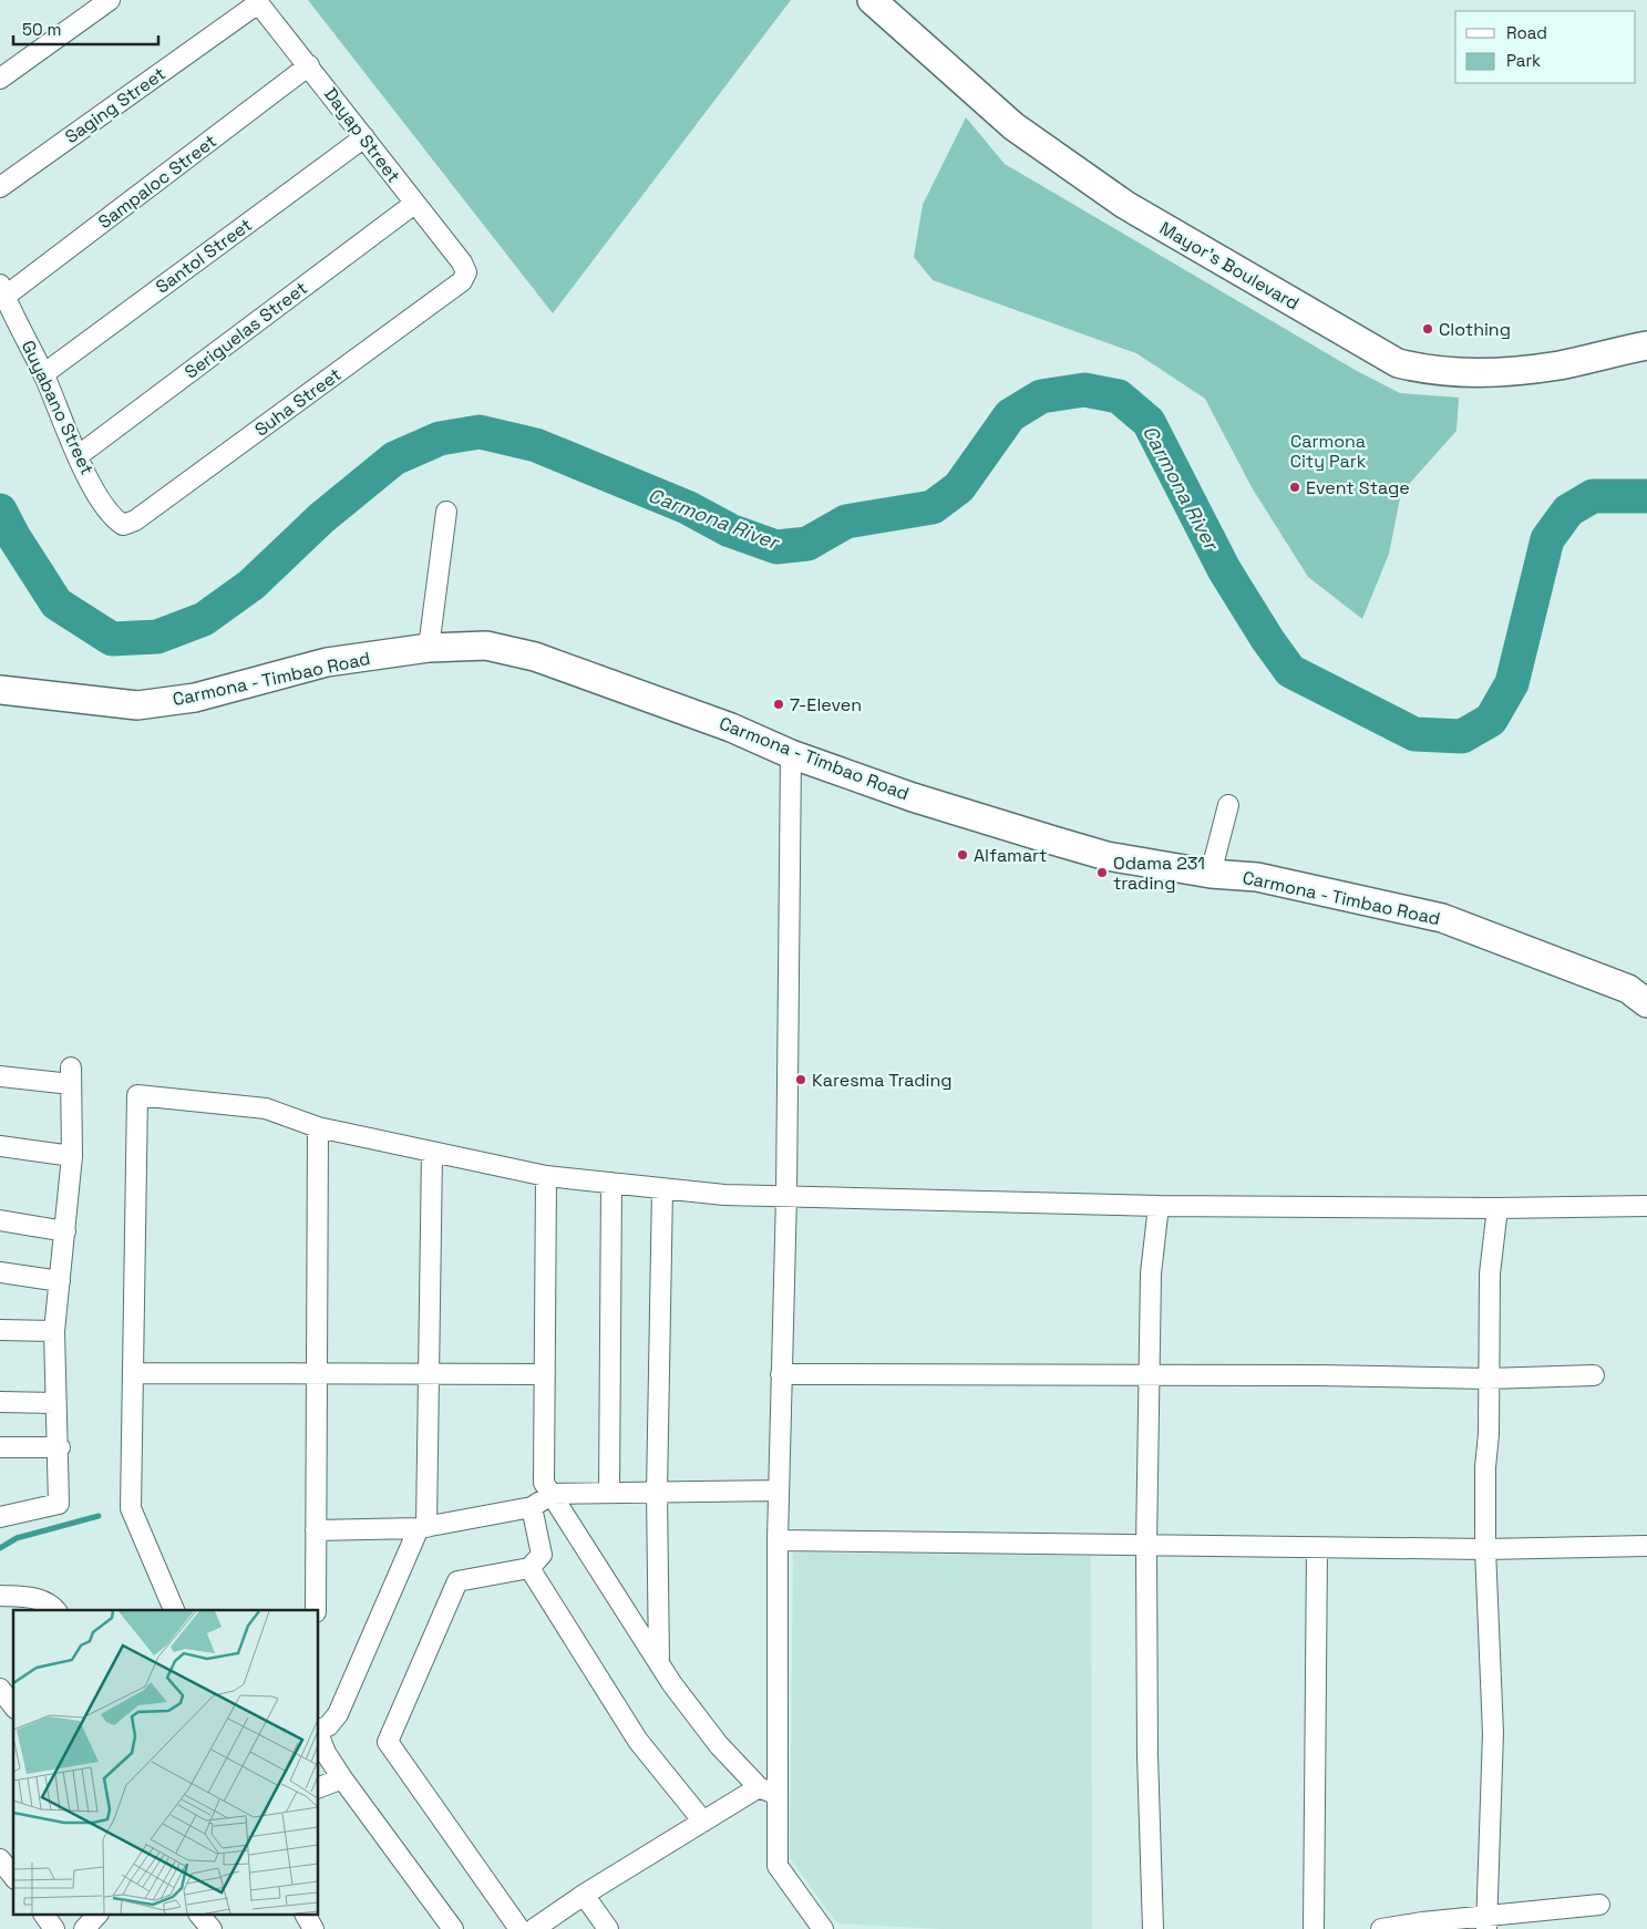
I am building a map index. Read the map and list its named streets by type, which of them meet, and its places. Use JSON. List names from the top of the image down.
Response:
{
  "streets": {
    "main road": ["Mayor's Boulevard", "Carmona - Timbao Road"],
    "street": [
      "Saging Street",
      "Dayap Street",
      "Sampaloc Street",
      "Santol Street",
      "Seriguelas Street",
      "Suha Street",
      "Guyabano Street"
    ]
  },
  "crossings": [
    ["Saging Street", "Dayap Street"],
    ["Dayap Street", "Sampaloc Street"],
    ["Dayap Street", "Santol Street"],
    ["Dayap Street", "Seriguelas Street"],
    ["Dayap Street", "Suha Street"],
    ["Sampaloc Street", "Guyabano Street"],
    ["Santol Street", "Guyabano Street"],
    ["Seriguelas Street", "Guyabano Street"],
    ["Suha Street", "Guyabano Street"]
  ],
  "water": ["Carmona River"],
  "parks": ["Carmona City Park"],
  "places": [
    "Clothing",
    "Event Stage",
    "7-Eleven",
    "Alfamart",
    "Odama 231 trading",
    "Karesma Trading"
  ],
  "legend": ["Road", "Park"],
  "scale_bar": "50 m"
}
